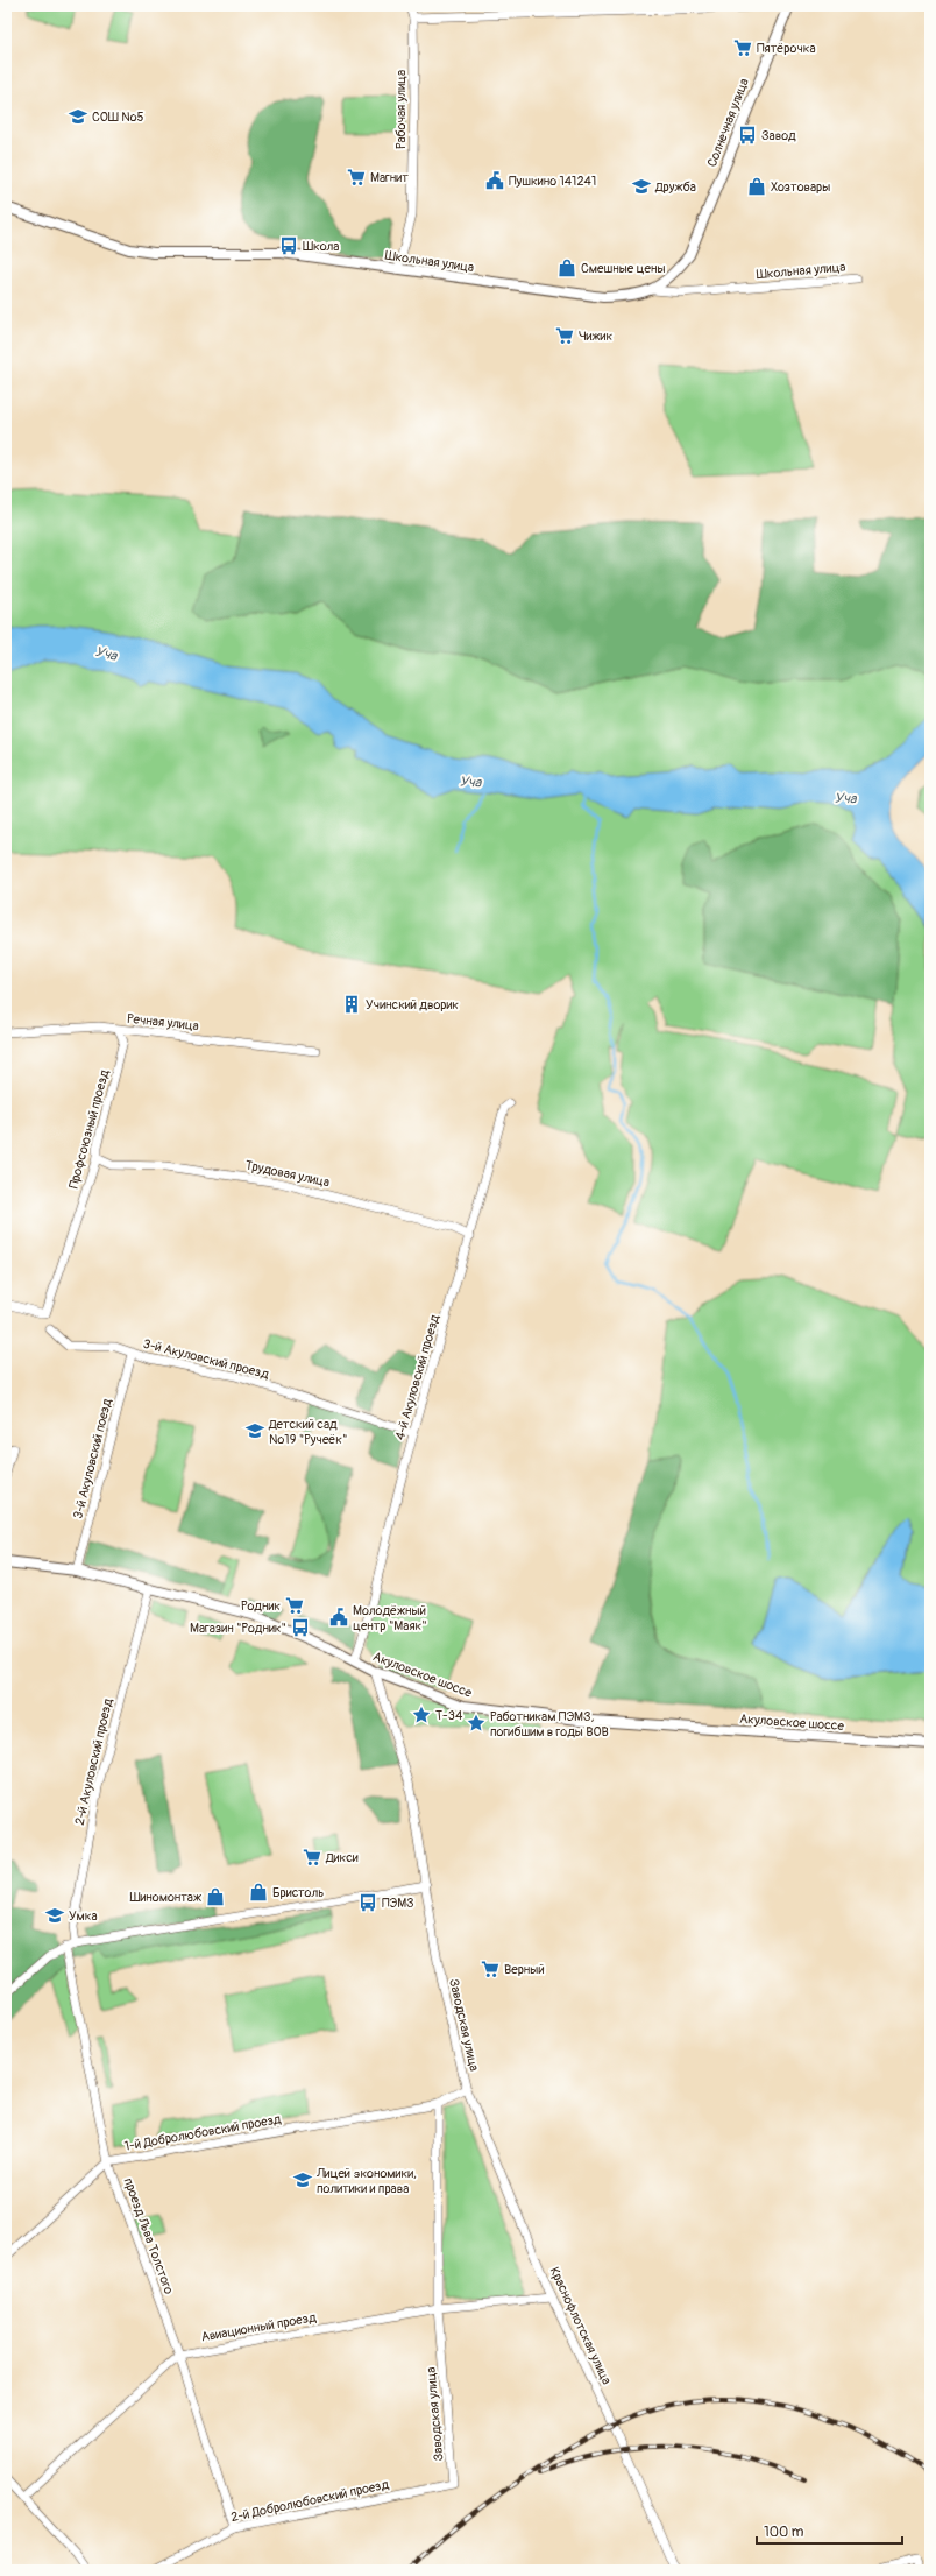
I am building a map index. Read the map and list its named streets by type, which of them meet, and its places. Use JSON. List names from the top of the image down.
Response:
{
  "streets": {
    "street": [
      "Рабочая улица",
      "Солнечная улица",
      "Школьная улица",
      "Речная улица",
      "Профсоюзный проезд",
      "Трудовая улица",
      "3-й Акуловский проезд",
      "4-й Акуловский проезд",
      "3-й Акуловский поезд",
      "Акуловское шоссе",
      "2-й Акуловский проезд",
      "Заводская улица",
      "1-й Добролюбовский проезд",
      "проезд Льва Толстого",
      "Краснофлотская улица",
      "Авиационный проезд",
      "2-й Добролюбовский проезд"
    ]
  },
  "crossings": [
    ["Рабочая улица", "Школьная улица"],
    ["Солнечная улица", "Школьная улица"],
    ["Речная улица", "Профсоюзный проезд"],
    ["Профсоюзный проезд", "Трудовая улица"],
    ["Трудовая улица", "4-й Акуловский проезд"],
    ["3-й Акуловский проезд", "4-й Акуловский проезд"],
    ["3-й Акуловский проезд", "3-й Акуловский поезд"],
    ["4-й Акуловский проезд", "Акуловское шоссе"],
    ["3-й Акуловский поезд", "Акуловское шоссе"],
    ["Акуловское шоссе", "2-й Акуловский проезд"],
    ["Акуловское шоссе", "Заводская улица"],
    ["Заводская улица", "1-й Добролюбовский проезд"],
    ["Заводская улица", "Краснофлотская улица"],
    ["Заводская улица", "Авиационный проезд"],
    ["Заводская улица", "2-й Добролюбовский проезд"],
    ["1-й Добролюбовский проезд", "проезд Льва Толстого"],
    ["проезд Льва Толстого", "Авиационный проезд"],
    ["проезд Льва Толстого", "2-й Добролюбовский проезд"],
    ["Краснофлотская улица", "Авиационный проезд"]
  ],
  "water": ["Уча"],
  "places": {
    "supermarket": [
      "Пятёрочка",
      "Магнит",
      "Чижик",
      "Родник",
      "Дикси",
      "Верный"
    ],
    "school or university": [
      "СОШ №5",
      "Дружба",
      "Детский сад №19 \"Ручеёк\"",
      "Умка",
      "Лицей экономики, политики и права"
    ],
    "bus stop": [
      "Завод",
      "Школа",
      "Магазин \"Родник\"",
      "ПЭМЗ"
    ],
    "public building": ["Пушкино 141241", "Молодёжный центр \"Маяк\""],
    "shop": [
      "Хозтовары",
      "Смешные цены",
      "Бристоль",
      "Шиномонтаж"
    ],
    "building": ["Учинский дворик"],
    "place": ["Т-34", "Работникам ПЭМЗ, погибшим в годы ВОВ"]
  },
  "scale_bar": "100 m"
}
